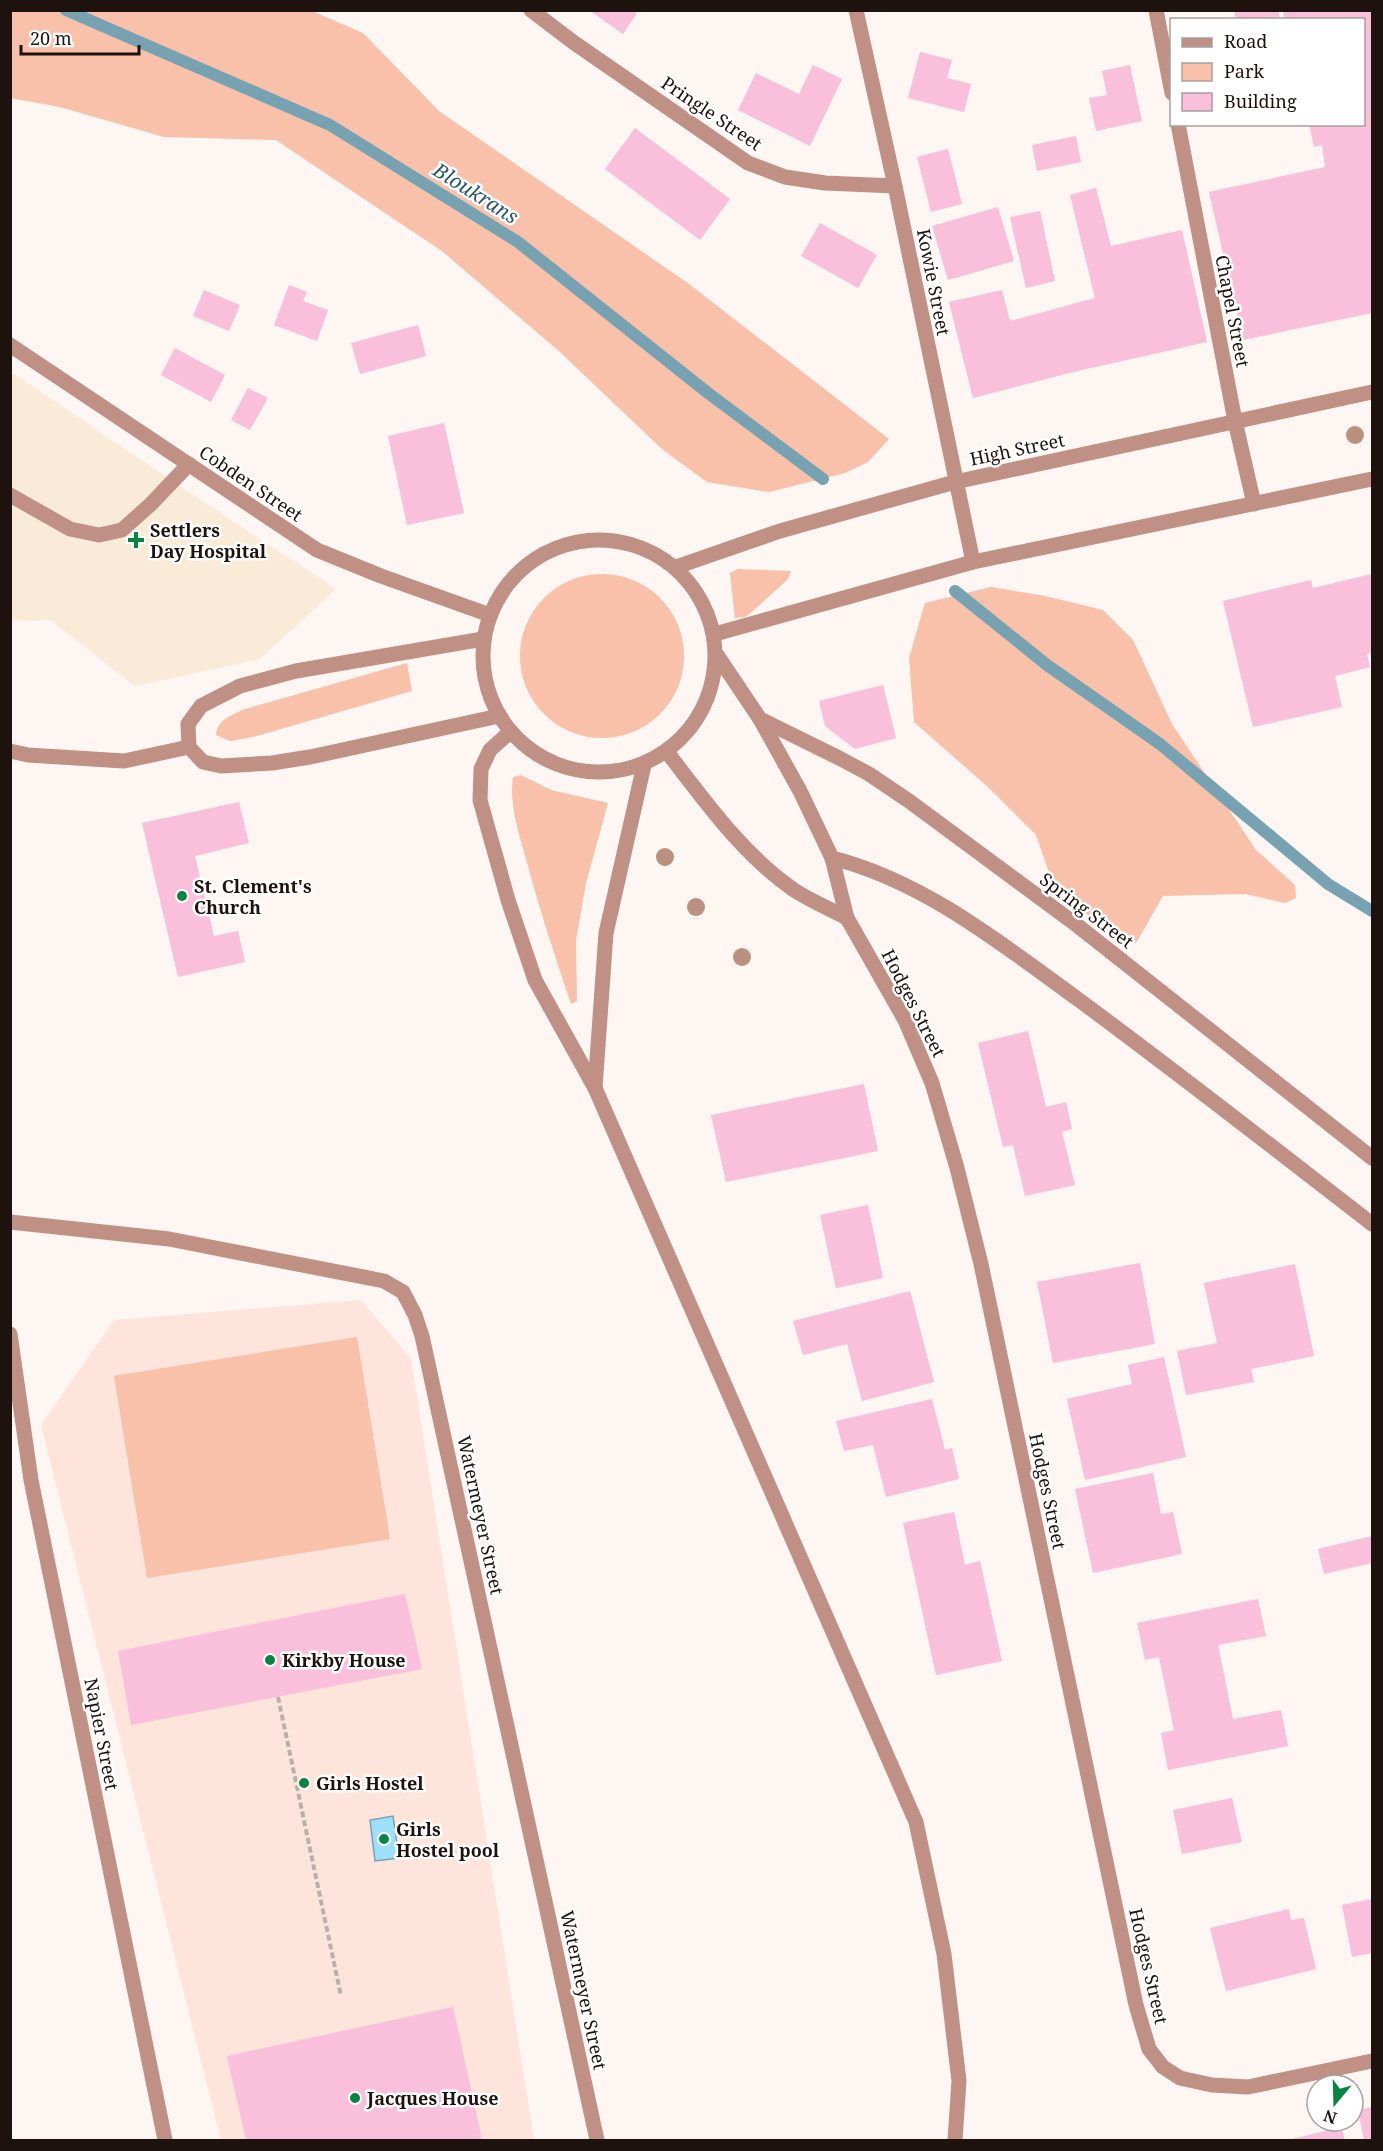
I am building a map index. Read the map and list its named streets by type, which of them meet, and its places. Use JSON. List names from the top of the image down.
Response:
{
  "streets": {
    "street": [
      "Pringle Street",
      "Kowie Street",
      "Chapel Street",
      "High Street",
      "Cobden Street",
      "Spring Street",
      "Hodges Street",
      "Watermeyer Street",
      "Napier Street"
    ]
  },
  "crossings": [
    ["Pringle Street", "Kowie Street"],
    ["Kowie Street", "High Street"],
    ["Chapel Street", "High Street"],
    ["Spring Street", "Hodges Street"]
  ],
  "water": ["Bloukrans"],
  "places": {
    "health": ["Settlers Day Hospital"],
    "other": [
      "St. Clement's Church",
      "Kirkby House",
      "Girls Hostel",
      "Girls Hostel pool",
      "Jacques House"
    ]
  },
  "legend": ["Road", "Park", "Building"],
  "scale_bar": "20 m",
  "north": "bottom"
}
